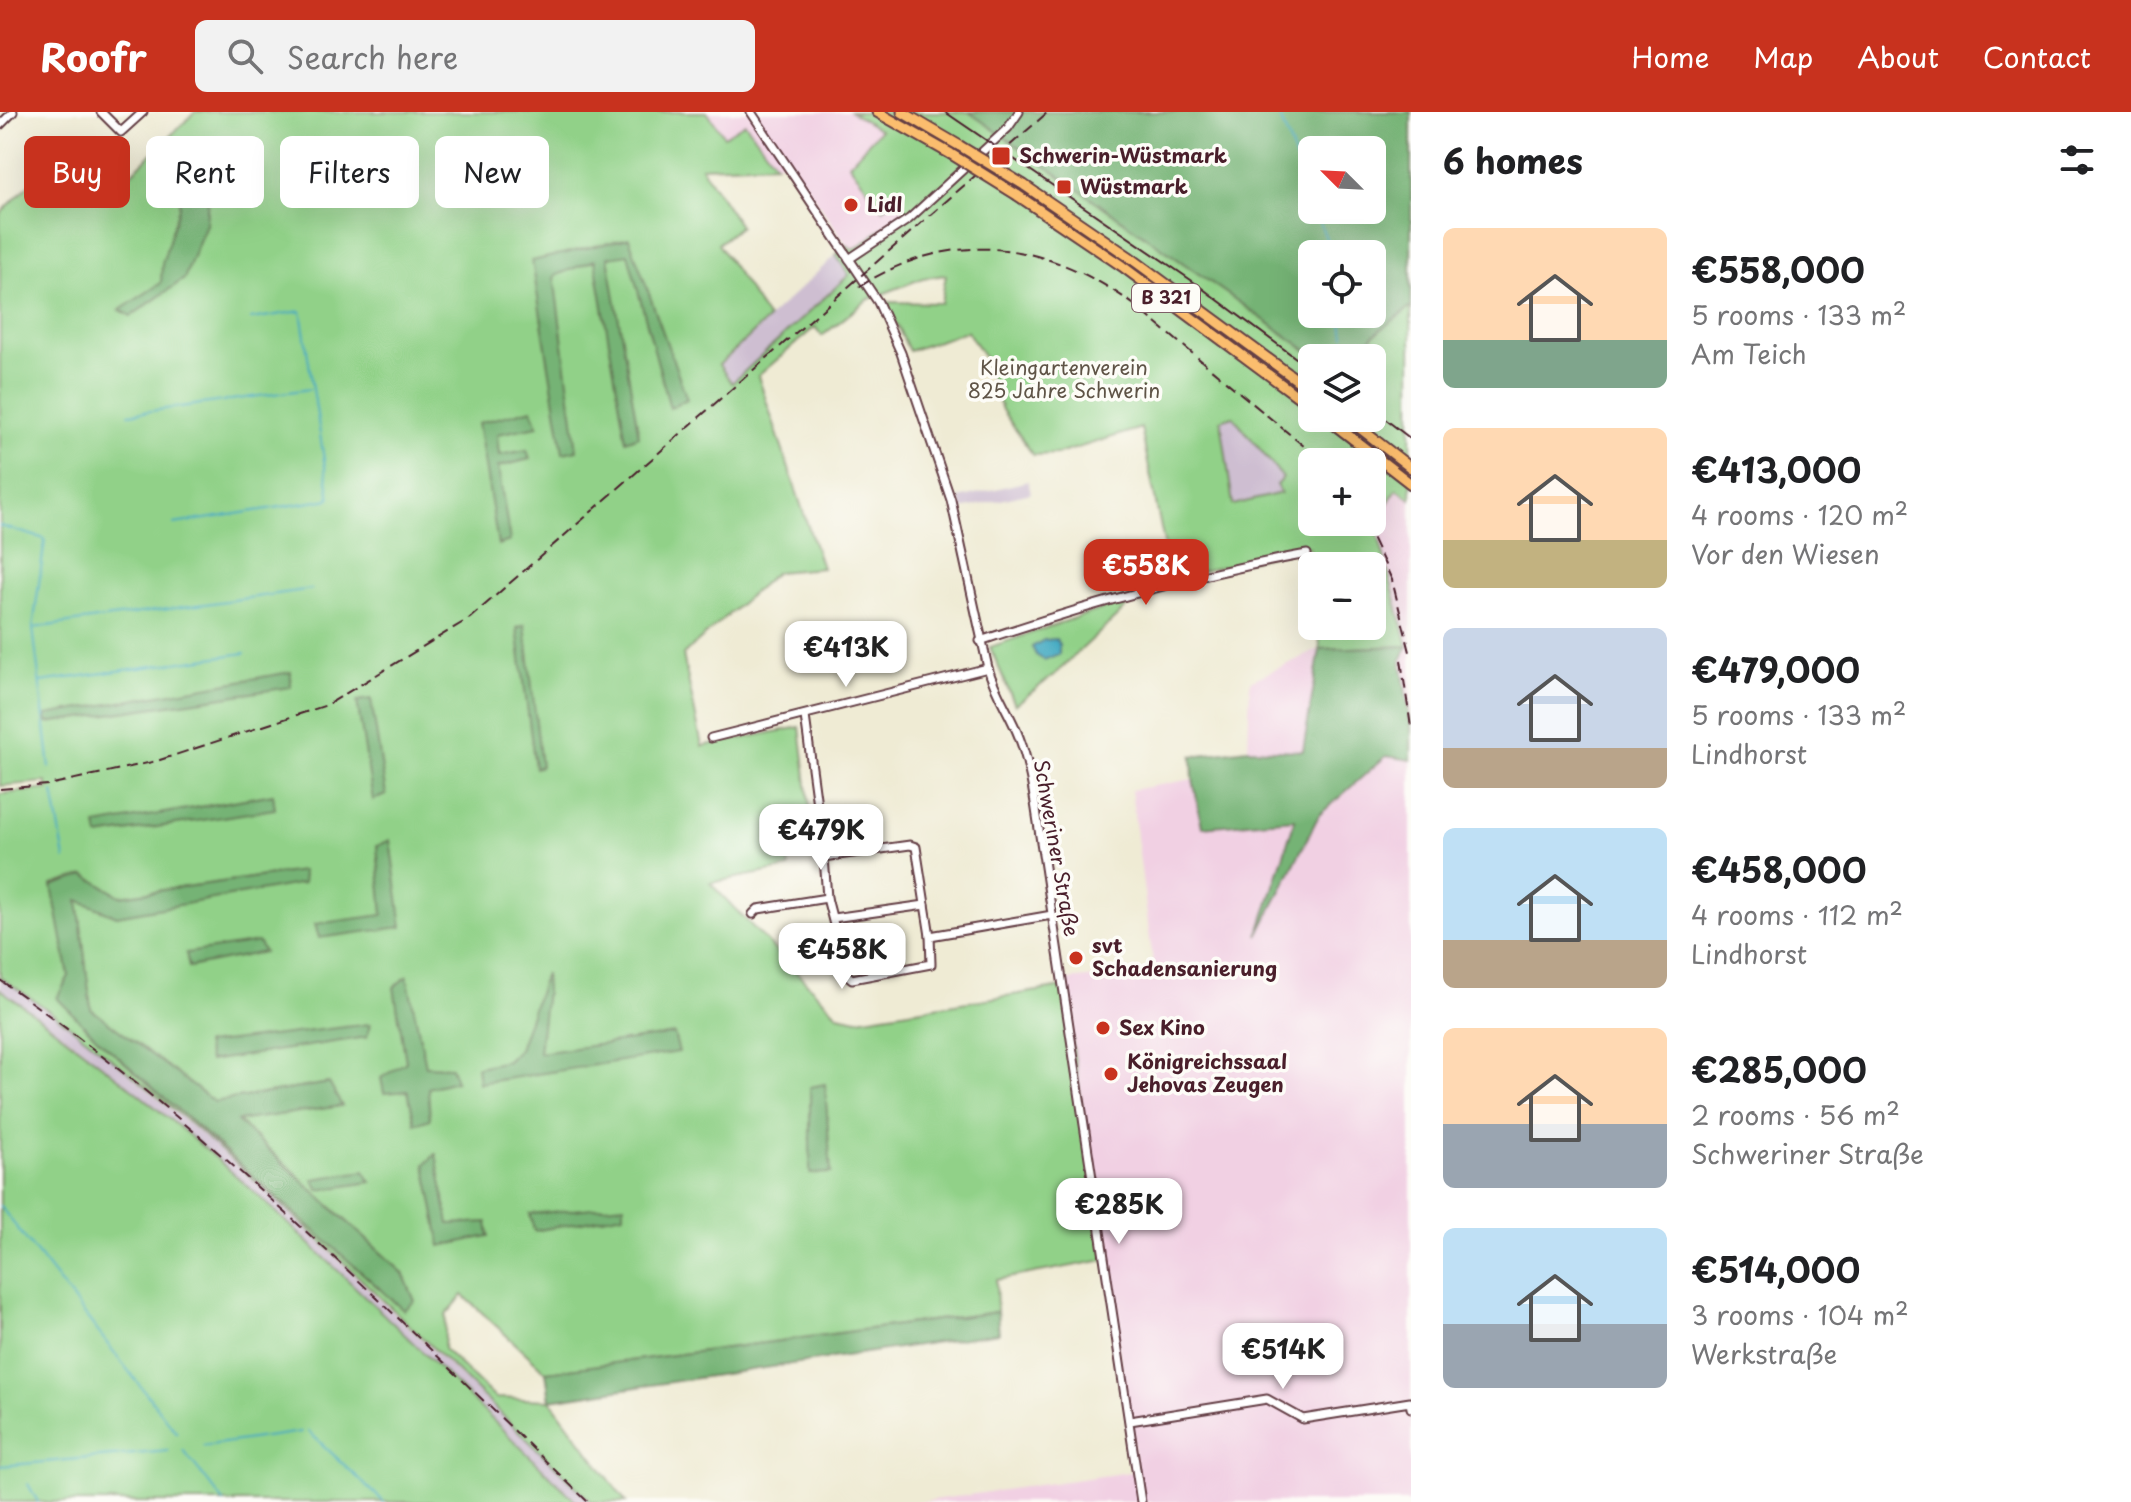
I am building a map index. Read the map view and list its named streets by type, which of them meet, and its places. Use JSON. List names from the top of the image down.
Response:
{
  "streets": {
    "main road": ["B 321"],
    "street": ["Schweriner Straße"]
  },
  "parks": ["Kleingartenverein 825 Jahre Schwerin"],
  "places": {
    "transit": ["Schwerin-Wüstmark", "Wüstmark"],
    "other": [
      "Lidl",
      "svt Schadensanierung",
      "Sex Kino",
      "Königreichssaal Jehovas Zeugen"
    ]
  },
  "north": "top left",
  "page": {
    "header": "Roofr",
    "search": "Search here",
    "nav": [
      "Home",
      "Map",
      "About",
      "Contact"
    ],
    "heading": "6 homes",
    "map_buttons": ["+", "−"],
    "chip": [
      "Buy",
      "Rent",
      "Filters",
      "New"
    ],
    "list": [
      {
        "name": "€558,000",
        "note": "5 rooms · 133 m² · Am Teich"
      },
      {
        "name": "€413,000",
        "note": "4 rooms · 120 m² · Vor den Wiesen"
      },
      {
        "name": "€479,000",
        "note": "5 rooms · 133 m² · Lindhorst"
      },
      {
        "name": "€458,000",
        "note": "4 rooms · 112 m² · Lindhorst"
      },
      {
        "name": "€285,000",
        "note": "2 rooms · 56 m² · Schweriner Straße"
      },
      {
        "name": "€514,000",
        "note": "3 rooms · 104 m² · Werkstraße"
      }
    ],
    "price": [
      "€558K",
      "€413K",
      "€479K",
      "€458K",
      "€285K",
      "€514K"
    ]
  }
}
